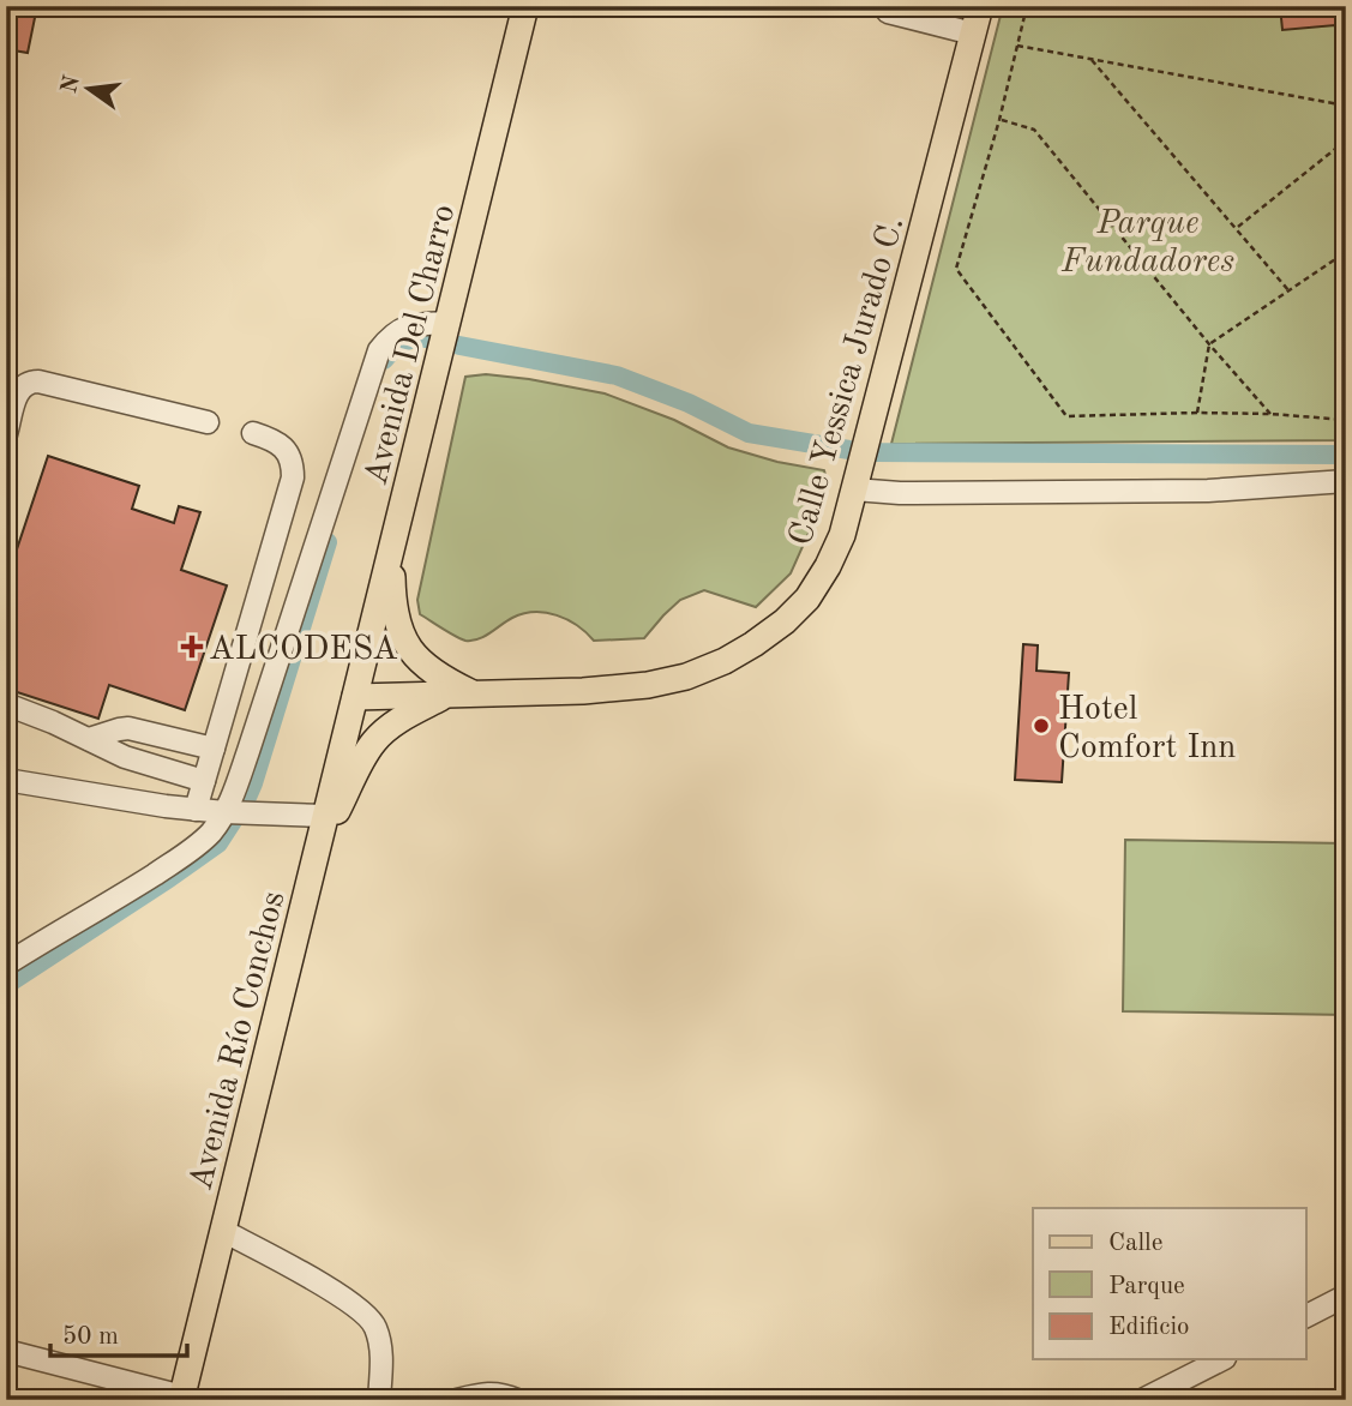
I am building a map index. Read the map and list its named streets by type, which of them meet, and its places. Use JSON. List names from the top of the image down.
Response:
{
  "streets": {
    "main road": ["Avenida Del Charro", "Calle Yessica Jurado C.", "Avenida Río Conchos"]
  },
  "crossings": [
    ["Avenida Del Charro", "Calle Yessica Jurado C."],
    ["Avenida Del Charro", "Avenida Río Conchos"],
    ["Calle Yessica Jurado C.", "Avenida Río Conchos"]
  ],
  "parks": ["Parque Fundadores"],
  "places": {
    "health": ["ALCODESA"],
    "other": ["Hotel Comfort Inn"]
  },
  "legend": ["Calle", "Parque", "Edificio"],
  "scale_bar": "50 m",
  "north": "left"
}
